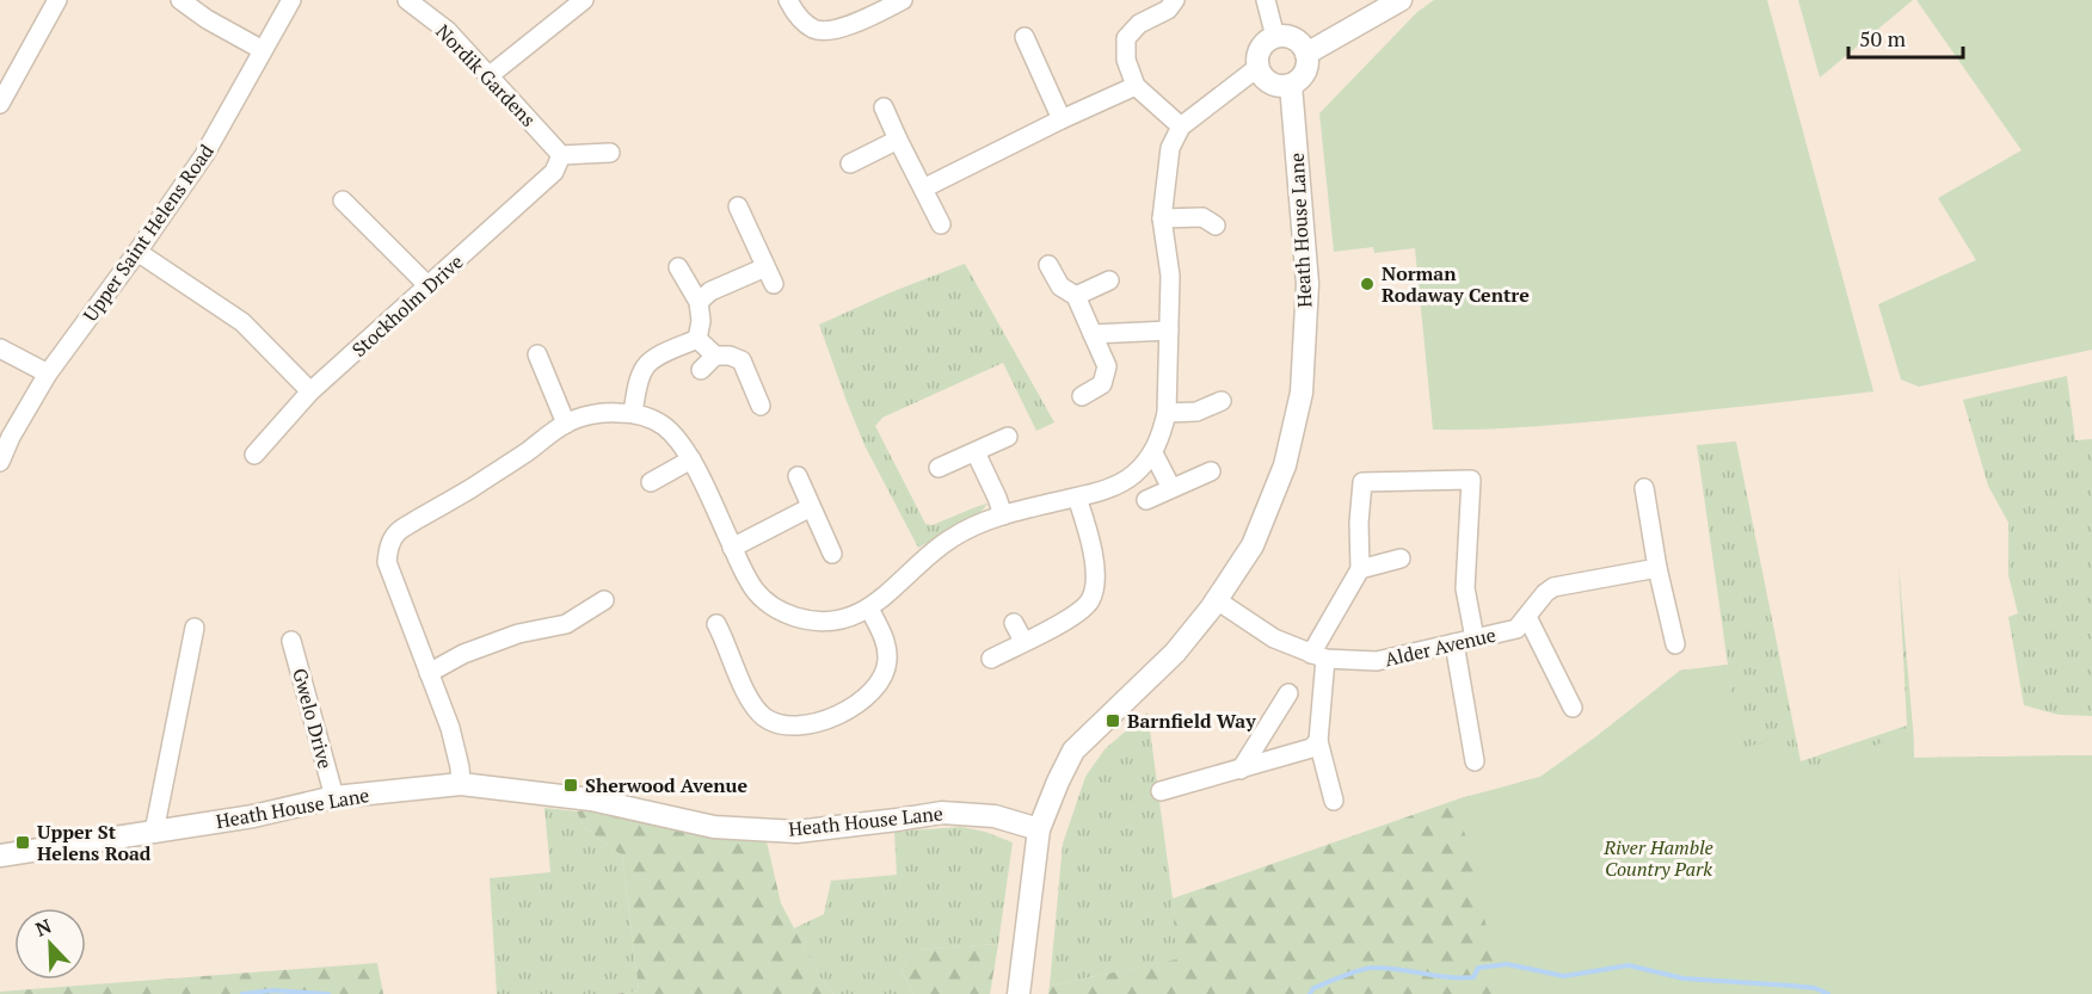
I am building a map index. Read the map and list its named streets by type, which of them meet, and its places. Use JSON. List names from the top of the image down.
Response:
{
  "streets": {
    "street": [
      "Nordik Gardens",
      "Heath House Lane",
      "Upper Saint Helens Road",
      "Stockholm Drive",
      "Alder Avenue",
      "Gwelo Drive"
    ]
  },
  "crossings": [
    ["Nordik Gardens", "Stockholm Drive"],
    ["Heath House Lane", "Alder Avenue"],
    ["Heath House Lane", "Gwelo Drive"]
  ],
  "parks": ["River Hamble Country Park"],
  "places": {
    "other": ["Norman Rodaway Centre"],
    "transit": ["Barnfield Way", "Sherwood Avenue", "Upper St Helens Road"]
  },
  "scale_bar": "50 m",
  "north": "top left"
}
